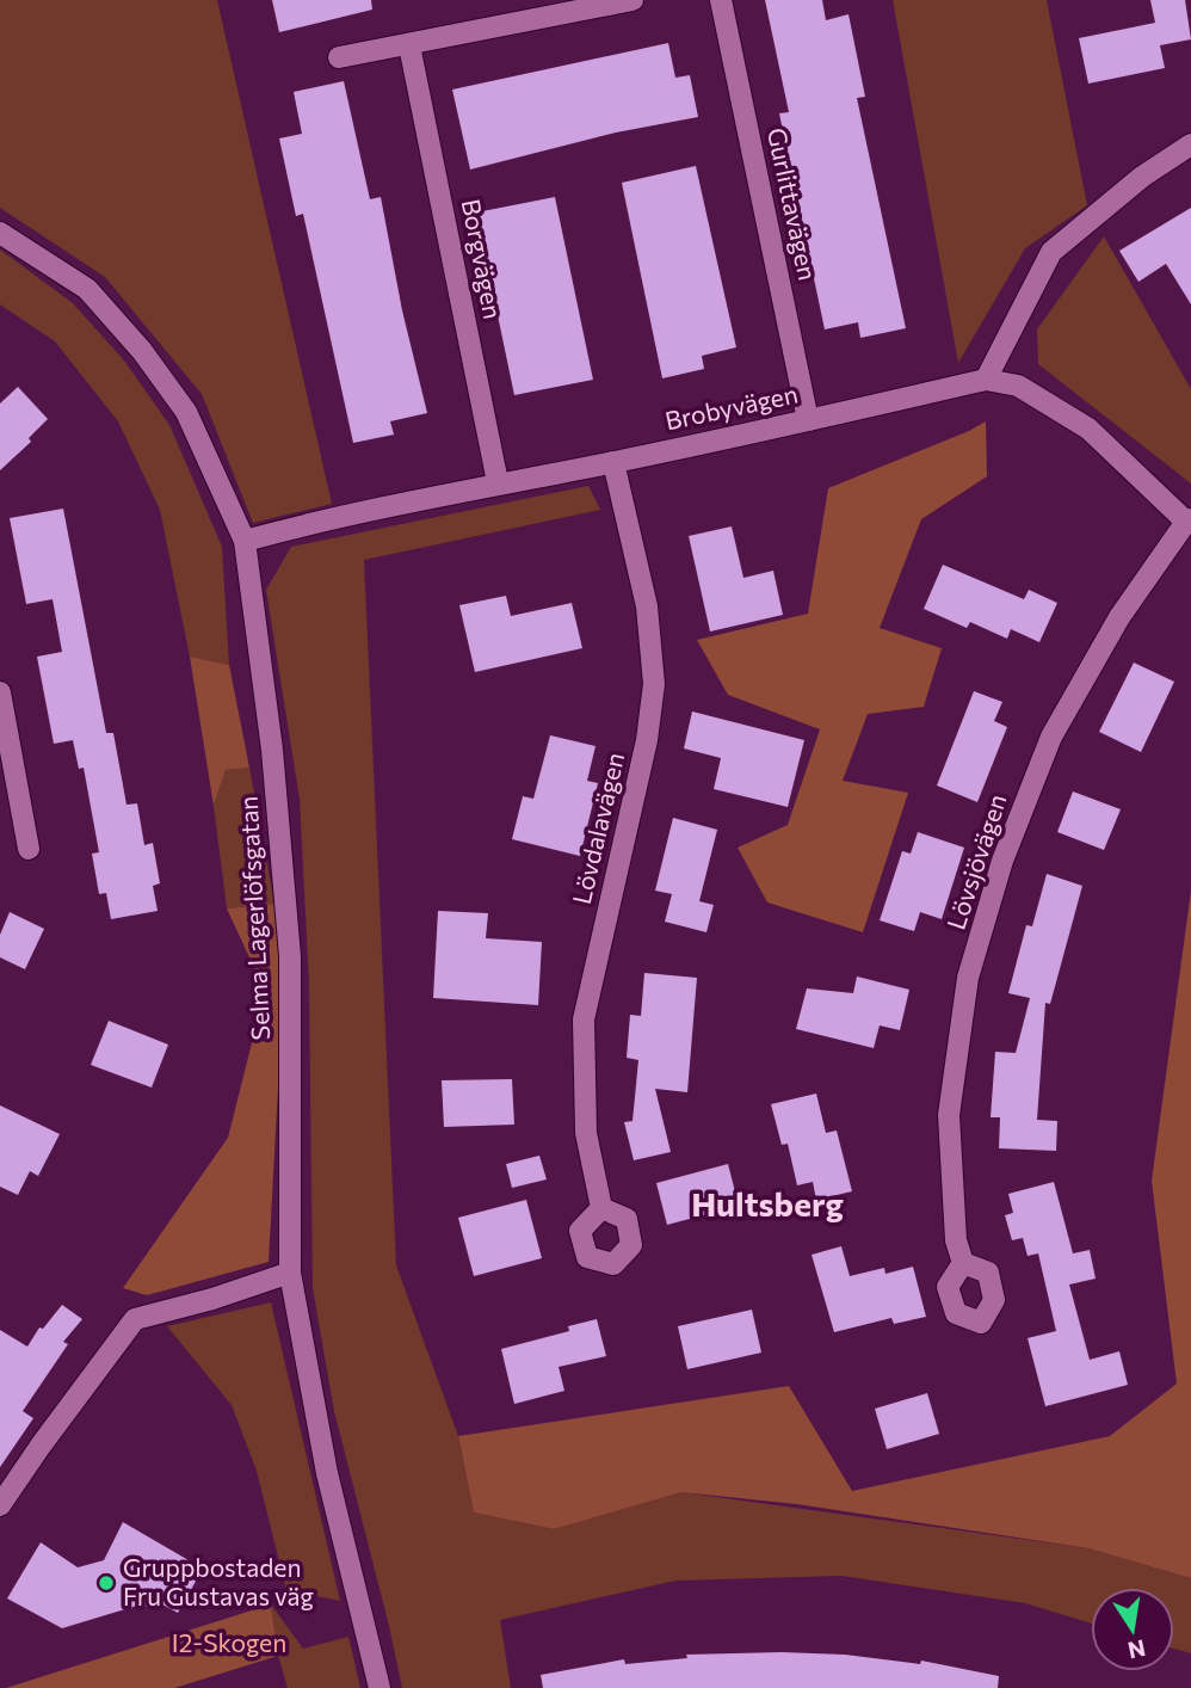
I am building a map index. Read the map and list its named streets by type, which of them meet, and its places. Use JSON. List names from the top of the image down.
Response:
{
  "streets": {
    "street": [
      "Gurlittavägen",
      "Borgvägen",
      "Brobyvägen",
      "Lövdalavägen",
      "Lövsjövägen",
      "Selma Lagerlöfsgatan"
    ]
  },
  "crossings": [
    ["Gurlittavägen", "Brobyvägen"],
    ["Borgvägen", "Brobyvägen"],
    ["Brobyvägen", "Lövdalavägen"],
    ["Brobyvägen", "Lövsjövägen"],
    ["Brobyvägen", "Selma Lagerlöfsgatan"]
  ],
  "districts": ["Hultsberg"],
  "parks": ["I2-Skogen"],
  "places": ["Gruppbostaden Fru Gustavas väg"],
  "north": "bottom"
}
